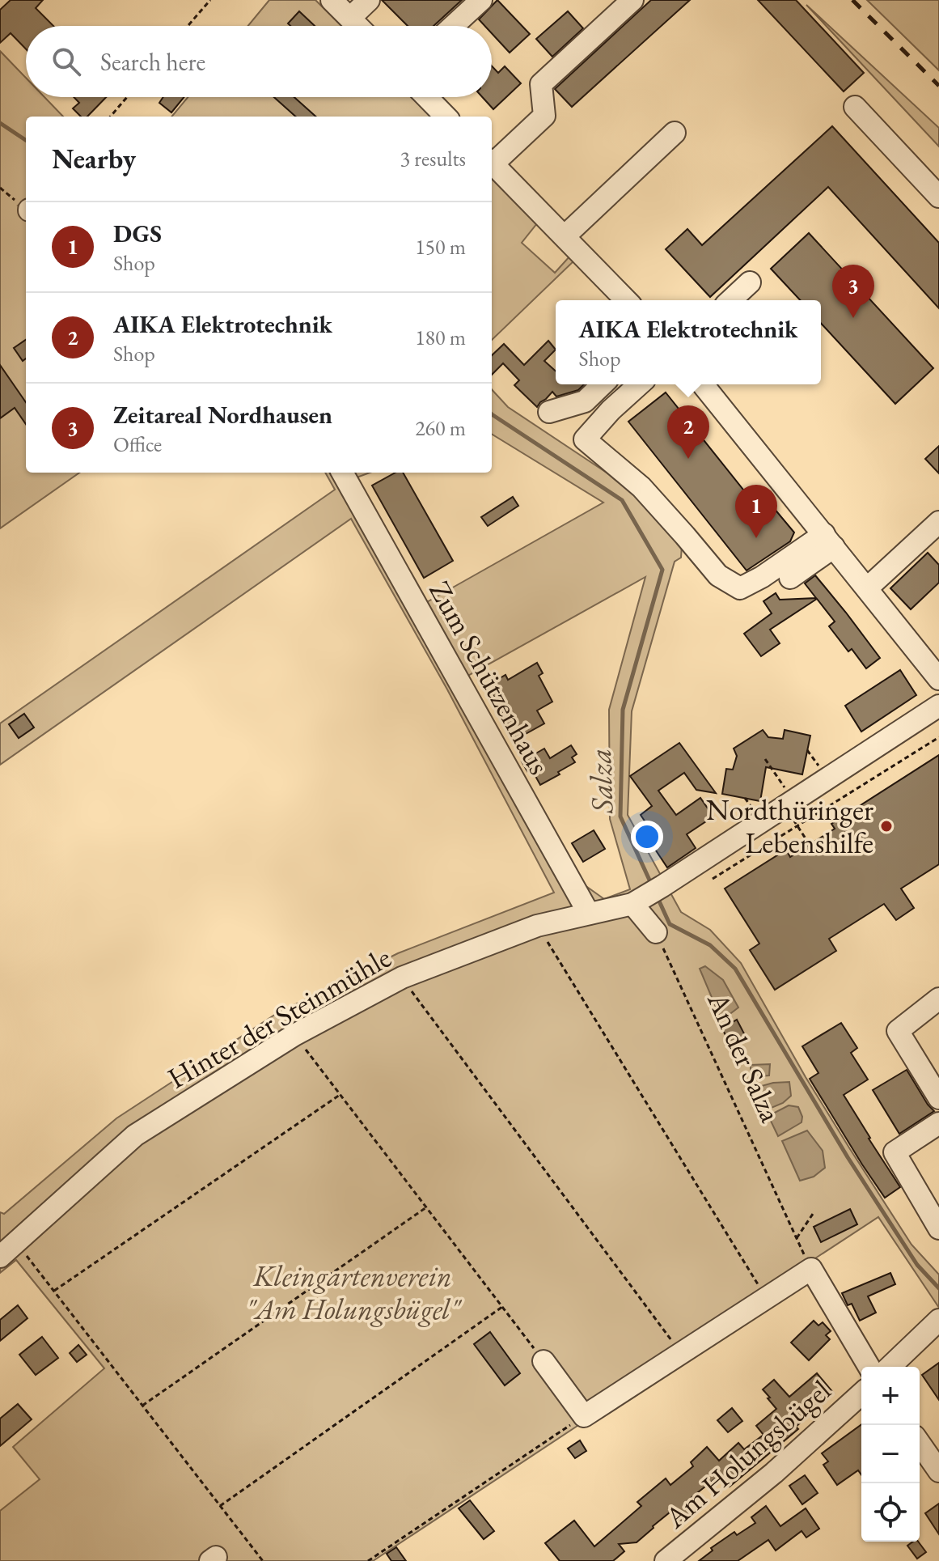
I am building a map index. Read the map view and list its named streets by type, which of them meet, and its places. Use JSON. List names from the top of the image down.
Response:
{
  "streets": {
    "street": ["Zum Schützenhaus", "Hinter der Steinmühle", "Am Holungsbügel"],
    "path": ["An der Salza"]
  },
  "crossings": [
    ["Zum Schützenhaus", "Hinter der Steinmühle"]
  ],
  "water": ["Salza"],
  "parks": ["Kleingartenverein \"Am Holungsbügel\""],
  "places": ["Nordthüringer Lebenshilfe"],
  "page": {
    "search": "Search here",
    "heading": ["Nearby", "3 results"],
    "list": [
      {
        "mark": "1",
        "name": "DGS",
        "note": "Shop",
        "value": "150 m"
      },
      {
        "mark": "2",
        "name": "AIKA Elektrotechnik",
        "note": "Shop",
        "value": "180 m"
      },
      {
        "mark": "3",
        "name": "Zeitareal Nordhausen",
        "note": "Office",
        "value": "260 m"
      }
    ],
    "pins": ["3", "2", "1"],
    "popup": ["AIKA Elektrotechnik", "Shop"],
    "map_buttons": ["+", "−"]
  }
}
